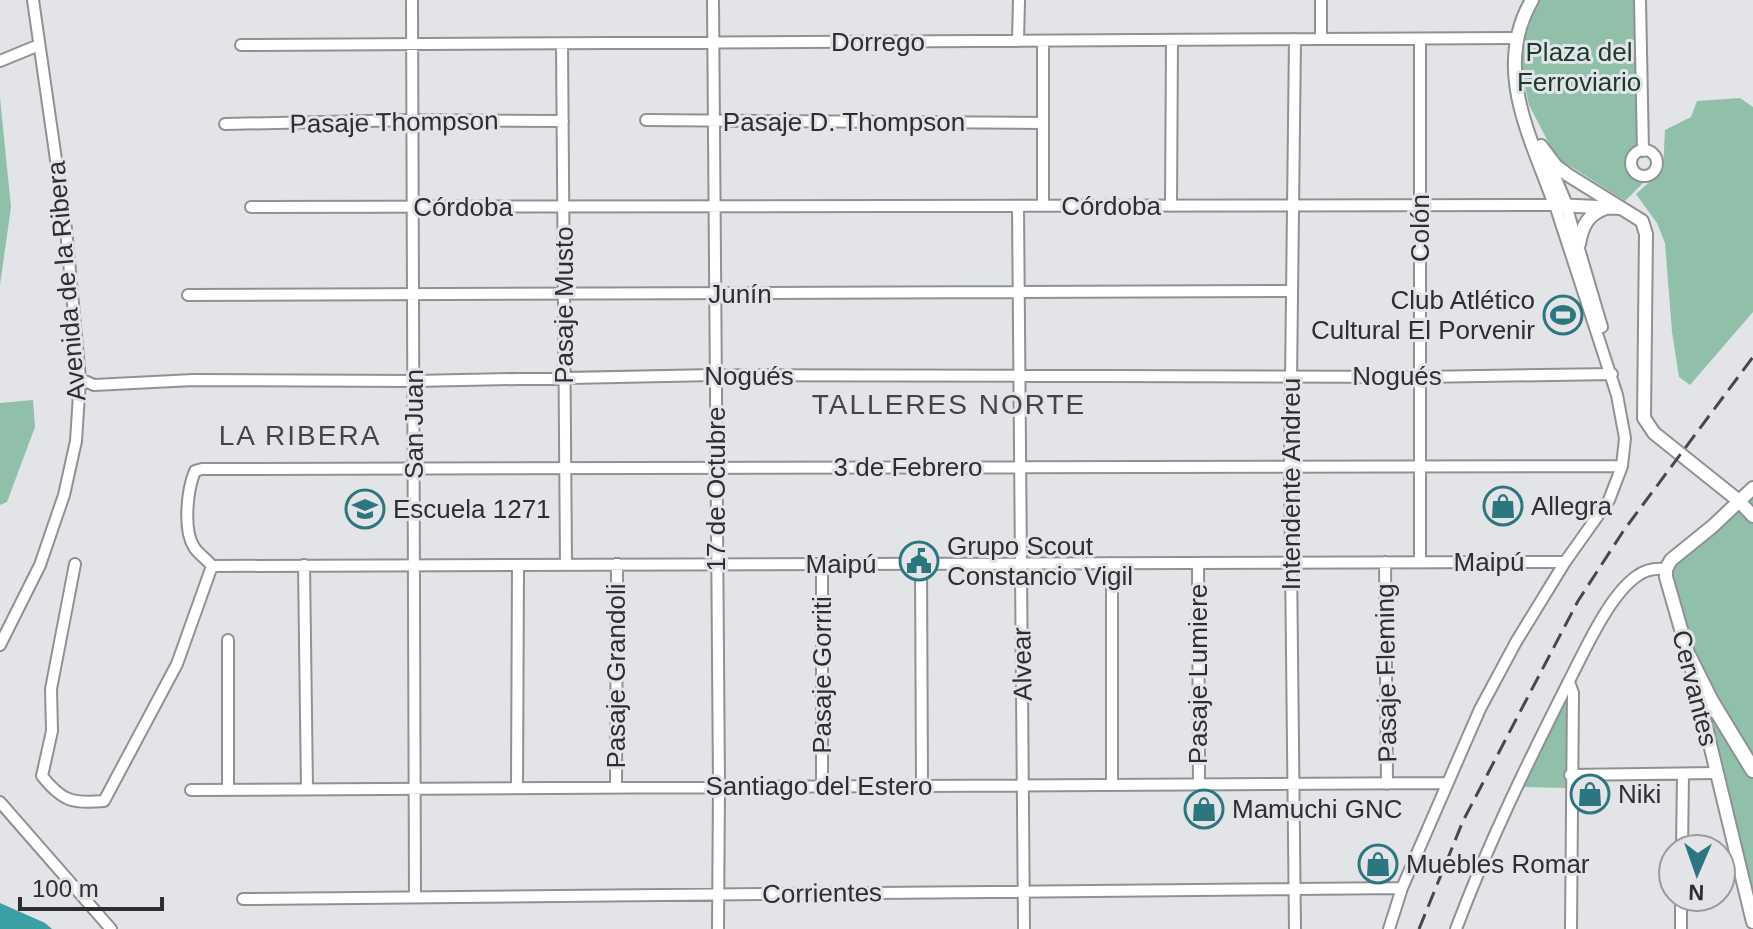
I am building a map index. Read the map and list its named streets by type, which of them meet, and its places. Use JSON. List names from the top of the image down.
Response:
{
  "streets": {
    "main road": ["Córdoba", "Cervantes"],
    "street": [
      "Dorrego",
      "Pasaje Thompson",
      "Pasaje D. Thompson",
      "Colón",
      "Avenida de la Ribera",
      "Junín",
      "Pasaje Musto",
      "Nogués",
      "San Juan",
      "3 de Febrero",
      "Intendente Andreu",
      "17 de Octubre",
      "Maipú",
      "Alvear",
      "Pasaje Fleming",
      "Pasaje Lumiere",
      "Pasaje Gorriti",
      "Pasaje Grandoli",
      "Santiago del Estero",
      "Corrientes"
    ]
  },
  "crossings": [
    ["Dorrego", "Colón"],
    ["Dorrego", "Pasaje Musto"],
    ["Dorrego", "San Juan"],
    ["Dorrego", "Intendente Andreu"],
    ["Dorrego", "17 de Octubre"],
    ["Pasaje Thompson", "Pasaje Musto"],
    ["Pasaje Thompson", "San Juan"],
    ["Pasaje D. Thompson", "17 de Octubre"],
    ["Córdoba", "Colón"],
    ["Córdoba", "Pasaje Musto"],
    ["Córdoba", "San Juan"],
    ["Córdoba", "Intendente Andreu"],
    ["Córdoba", "17 de Octubre"],
    ["Córdoba", "Alvear"],
    ["Colón", "Nogués"],
    ["Colón", "3 de Febrero"],
    ["Colón", "Maipú"],
    ["Avenida de la Ribera", "Nogués"],
    ["Junín", "Pasaje Musto"],
    ["Junín", "San Juan"],
    ["Junín", "Intendente Andreu"],
    ["Junín", "17 de Octubre"],
    ["Junín", "Alvear"],
    ["Pasaje Musto", "Nogués"],
    ["Pasaje Musto", "3 de Febrero"],
    ["Pasaje Musto", "Maipú"],
    ["Nogués", "San Juan"],
    ["Nogués", "Intendente Andreu"],
    ["Nogués", "17 de Octubre"],
    ["Nogués", "Alvear"],
    ["San Juan", "3 de Febrero"],
    ["San Juan", "Maipú"],
    ["San Juan", "Santiago del Estero"],
    ["San Juan", "Corrientes"],
    ["3 de Febrero", "Intendente Andreu"],
    ["3 de Febrero", "17 de Octubre"],
    ["3 de Febrero", "Maipú"],
    ["3 de Febrero", "Alvear"],
    ["Intendente Andreu", "Maipú"],
    ["Intendente Andreu", "Santiago del Estero"],
    ["Intendente Andreu", "Corrientes"],
    ["17 de Octubre", "Maipú"],
    ["17 de Octubre", "Santiago del Estero"],
    ["17 de Octubre", "Corrientes"],
    ["Maipú", "Alvear"],
    ["Maipú", "Pasaje Fleming"],
    ["Maipú", "Pasaje Lumiere"],
    ["Maipú", "Pasaje Gorriti"],
    ["Maipú", "Pasaje Grandoli"],
    ["Alvear", "Santiago del Estero"],
    ["Alvear", "Corrientes"],
    ["Pasaje Fleming", "Santiago del Estero"],
    ["Pasaje Lumiere", "Santiago del Estero"],
    ["Pasaje Gorriti", "Santiago del Estero"],
    ["Pasaje Grandoli", "Santiago del Estero"]
  ],
  "districts": ["TALLERES NORTE", "LA RIBERA"],
  "parks": ["Plaza del Ferroviario"],
  "places": {
    "sports": ["Club Atlético Cultural El Porvenir"],
    "shop": [
      "Allegra",
      "Niki",
      "Mamuchi GNC",
      "Muebles Romar"
    ],
    "school or university": ["Escuela 1271"],
    "public building": ["Grupo Scout Constancio Vigil"]
  },
  "scale_bar": "100 m",
  "north": "bottom"
}
